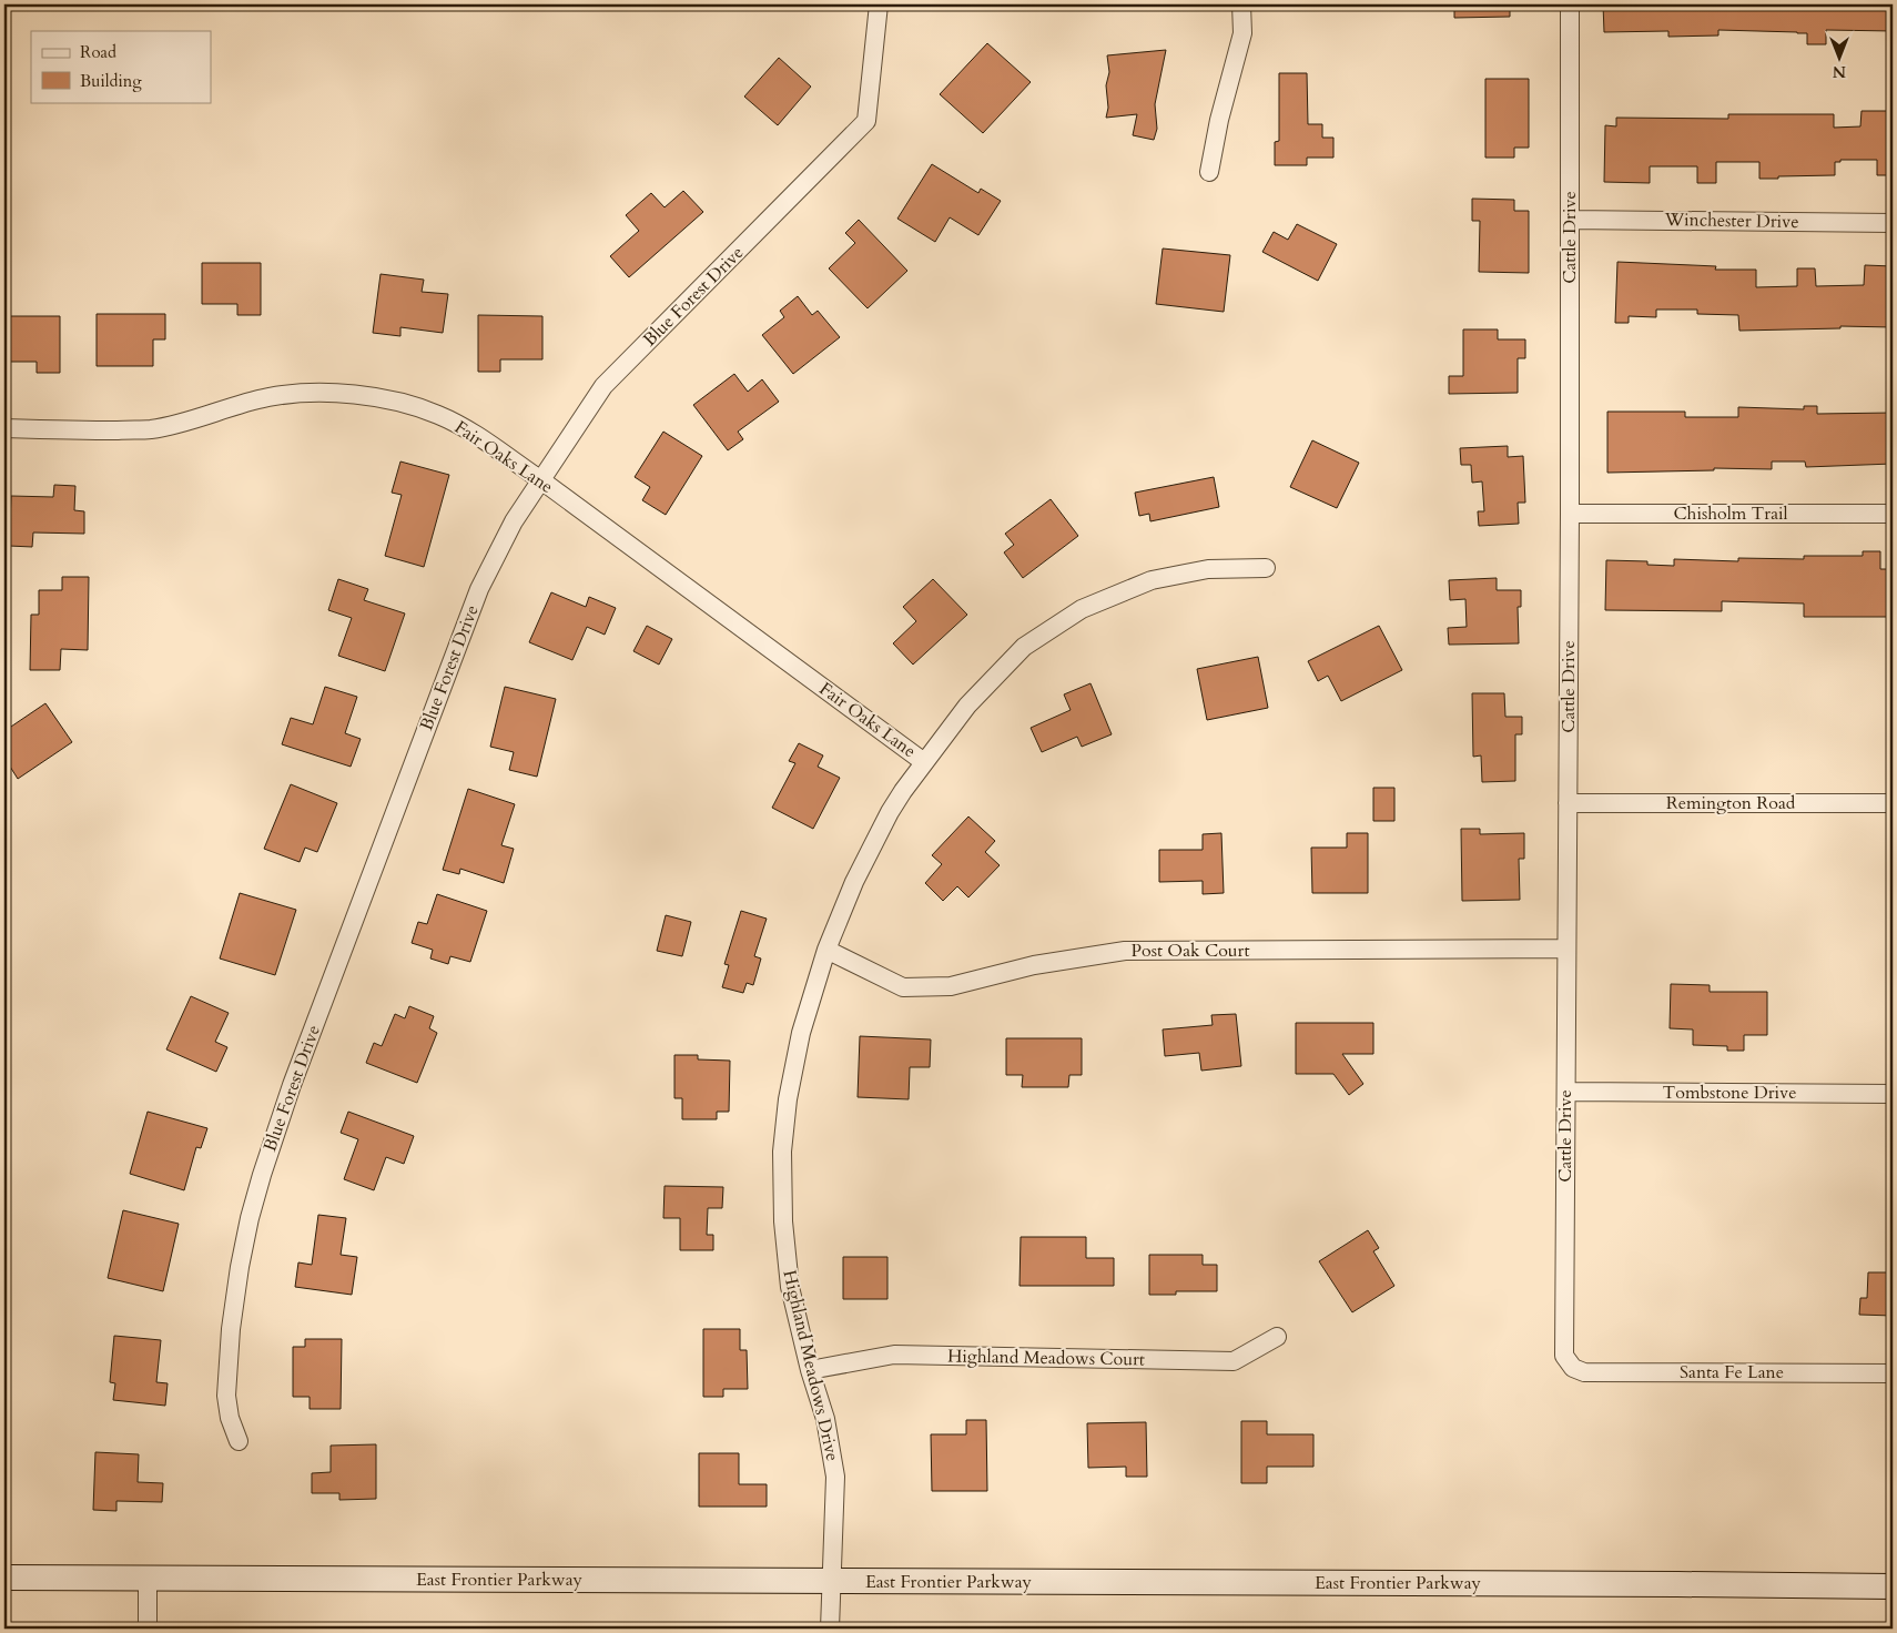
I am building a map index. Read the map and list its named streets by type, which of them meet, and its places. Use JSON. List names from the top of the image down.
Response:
{
  "streets": {
    "street": [
      "Winchester Drive",
      "Cattle Drive",
      "Blue Forest Drive",
      "Fair Oaks Lane",
      "Chisholm Trail",
      "Remington Road",
      "Post Oak Court",
      "Tombstone Drive",
      "Highland Meadows Court",
      "Highland Meadows Drive",
      "Santa Fe Lane",
      "East Frontier Parkway"
    ]
  },
  "crossings": [
    ["Winchester Drive", "Cattle Drive"],
    ["Cattle Drive", "Chisholm Trail"],
    ["Cattle Drive", "Remington Road"],
    ["Cattle Drive", "Post Oak Court"],
    ["Cattle Drive", "Tombstone Drive"],
    ["Cattle Drive", "Santa Fe Lane"],
    ["Blue Forest Drive", "Fair Oaks Lane"],
    ["Fair Oaks Lane", "Highland Meadows Drive"],
    ["Post Oak Court", "Highland Meadows Drive"],
    ["Highland Meadows Court", "Highland Meadows Drive"],
    ["Highland Meadows Drive", "East Frontier Parkway"]
  ],
  "legend": ["Road", "Building"],
  "north": "bottom"
}
